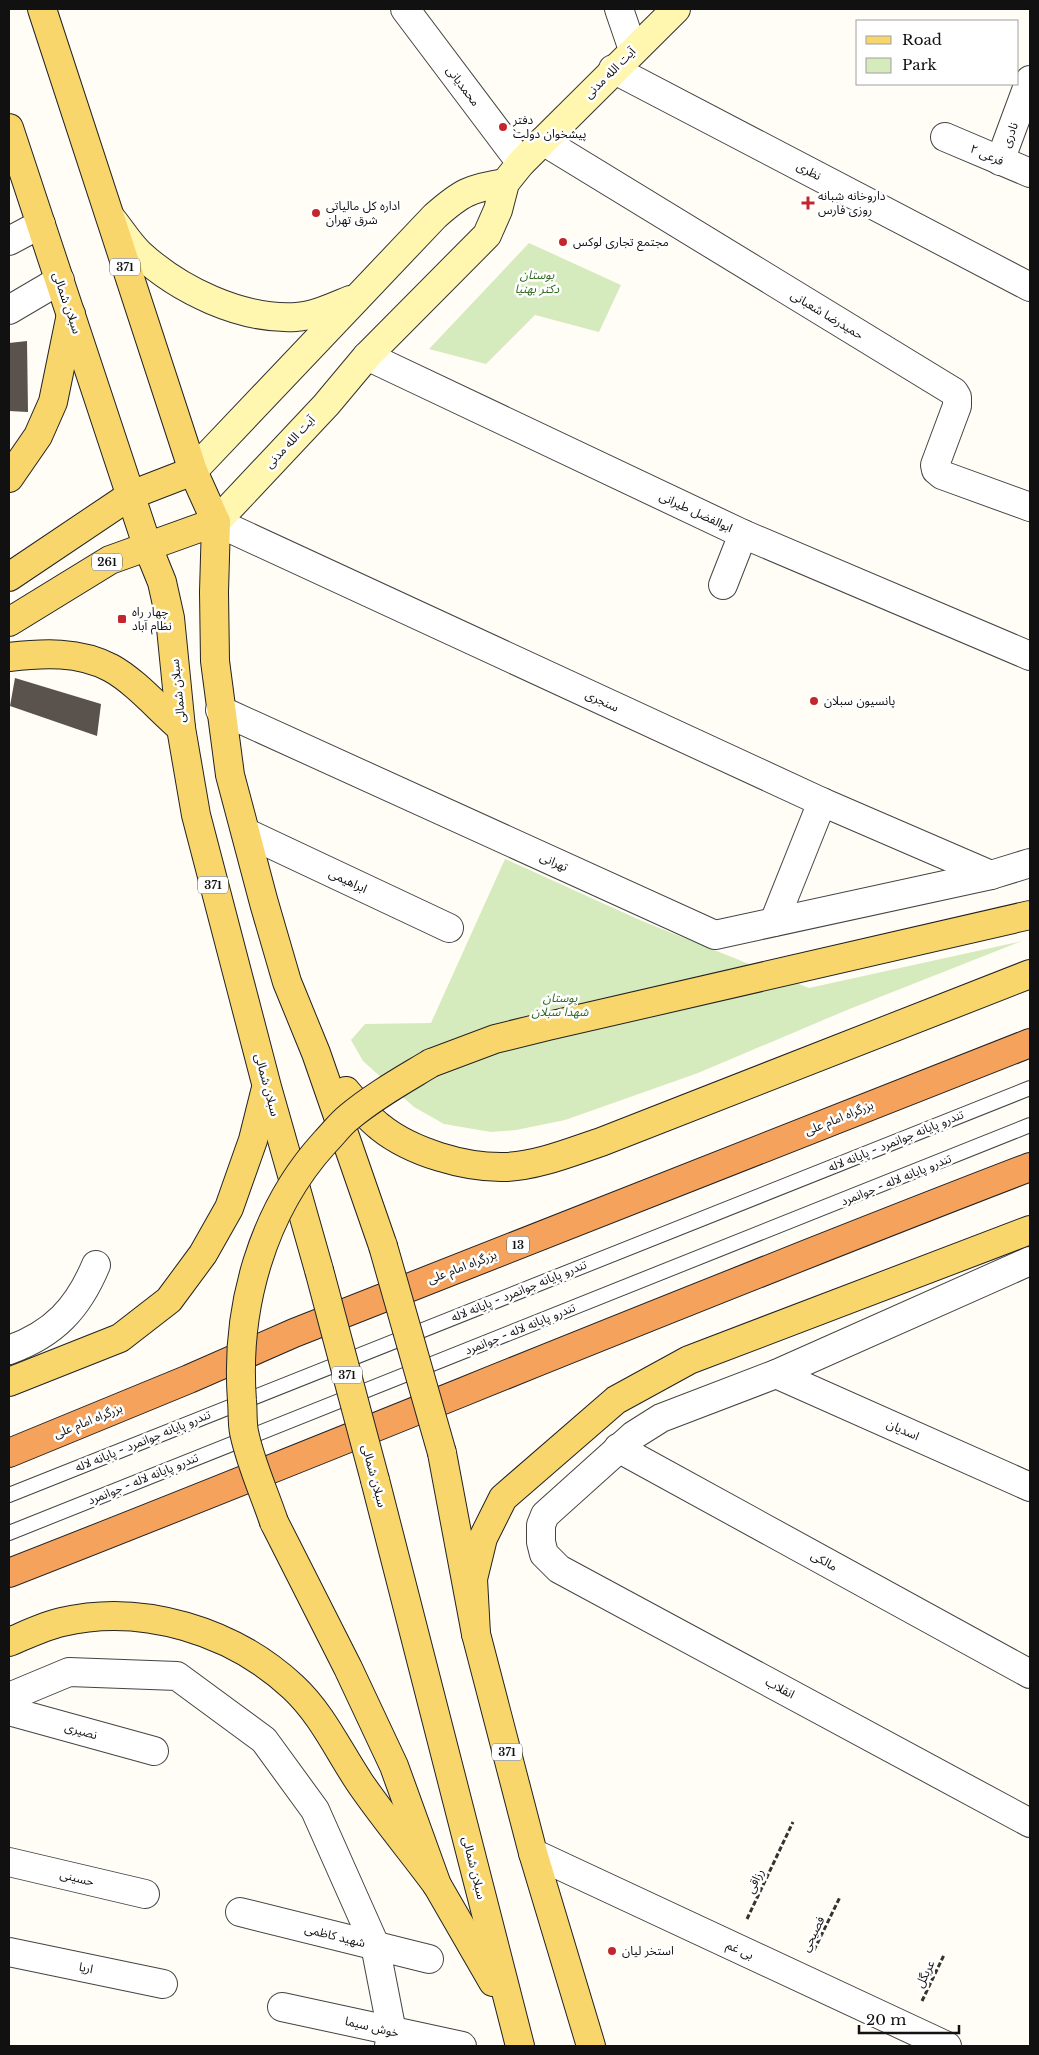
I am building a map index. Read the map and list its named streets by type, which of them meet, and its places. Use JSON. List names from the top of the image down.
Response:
{
  "streets": {
    "highway": ["بزرگراه امام علی", "13"],
    "main road": [
      "آیت الله مدنی",
      "371",
      "سبلان شمالی",
      "261"
    ],
    "street": [
      "محمدیانی",
      "نادری",
      "فرعی ۲",
      "نظری",
      "حمیدرضا شعبانی",
      "ابوالفضل طیرانی",
      "سنجری",
      "تهرانی",
      "ابراهیمی",
      "اسدیان",
      "مالکی",
      "انقلاب",
      "نصیری",
      "حسینی",
      "شهید کاظمی",
      "بی غم",
      "اریا",
      "خوش سیما"
    ],
    "lane": ["تندرو پایانه جوانمرد - پایانه لاله", "تندرو پایانه لاله - جوانمرد"],
    "path": ["رزاقی", "فصیحی", "عربگل"]
  },
  "crossings": [
    ["آیت الله مدنی", "محمدیانی"],
    ["آیت الله مدنی", "نظری"],
    ["آیت الله مدنی", "371"],
    ["آیت الله مدنی", "سبلان شمالی"],
    ["آیت الله مدنی", "حمیدرضا شعبانی"],
    ["آیت الله مدنی", "ابوالفضل طیرانی"],
    ["آیت الله مدنی", "سنجری"],
    ["نادری", "فرعی ۲"],
    ["371", "سنجری"],
    ["371", "تهرانی"],
    ["371", "ابراهیمی"],
    ["371", "بی غم"],
    ["سنجری", "تهرانی"],
    ["مالکی", "انقلاب"],
    ["رزاقی", "بی غم"],
    ["فصیحی", "بی غم"],
    ["بی غم", "عربگل"]
  ],
  "parks": ["بوستان دکتر بهنیا", "بوستان شهدا سبلان"],
  "places": {
    "other": [
      "دفتر پیشخوان دولت",
      "اداره کل مالیاتی شرق تهران",
      "مجتمع تجاری لوکس",
      "پانسیون سبلان",
      "استخر لیان"
    ],
    "health": ["داروخانه شبانه روزی فارس"],
    "transit": ["چهار راه نظام آباد"]
  },
  "legend": ["Road", "Park"],
  "scale_bar": "20 m"
}
